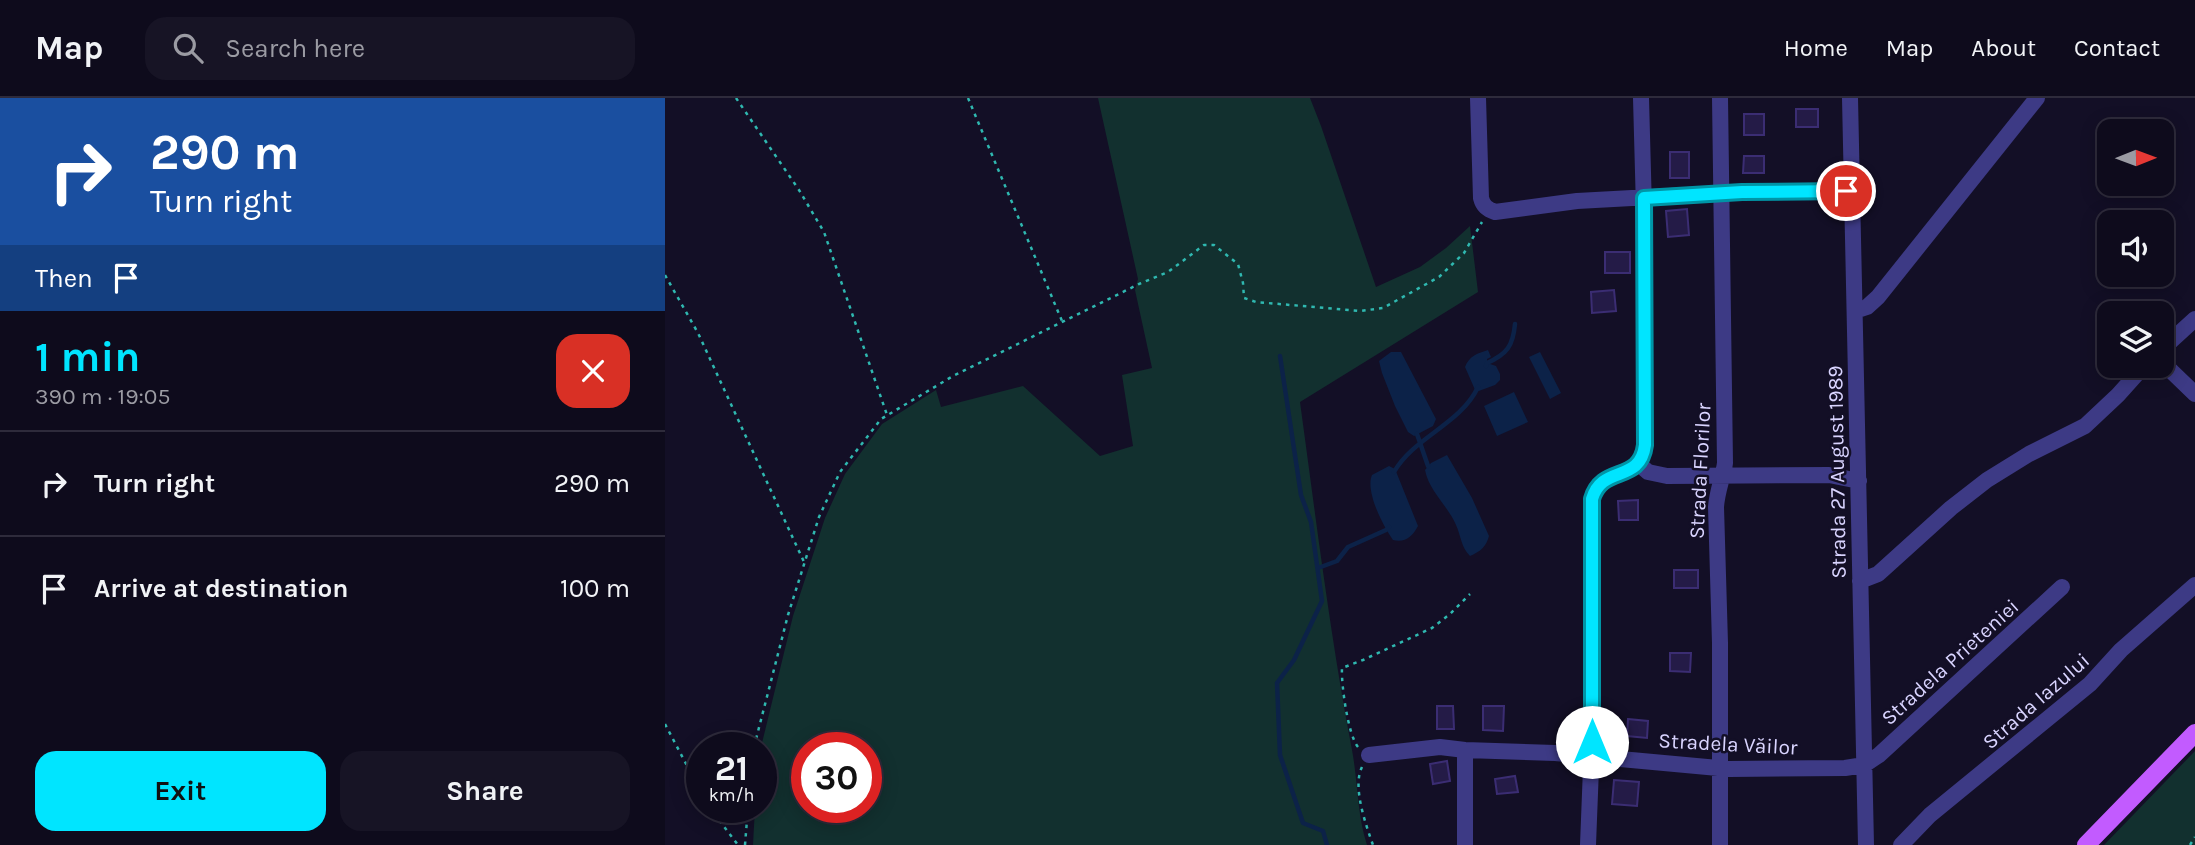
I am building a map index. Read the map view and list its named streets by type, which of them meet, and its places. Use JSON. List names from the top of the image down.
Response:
{
  "streets": {
    "street": [
      "Strada Florilor",
      "Strada 27 August 1989",
      "Stradela Prieteniei",
      "Strada Iazului",
      "Stradela Văilor"
    ]
  },
  "crossings": [
    ["Strada Florilor", "Stradela Văilor"],
    ["Strada 27 August 1989", "Stradela Prieteniei"],
    ["Strada 27 August 1989", "Stradela Văilor"],
    ["Stradela Prieteniei", "Stradela Văilor"]
  ],
  "north": "right",
  "page": {
    "header": "Map",
    "search": "Search here",
    "nav": [
      "Home",
      "Map",
      "About",
      "Contact"
    ],
    "turn": ["290 m", "Turn right"],
    "then": "Then",
    "heading": ["1 min", "390 m · 19:05"],
    "list": [
      {
        "name": "Turn right",
        "value": "290 m"
      },
      {
        "name": "Arrive at destination",
        "value": "100 m"
      }
    ],
    "speed": "21 km/h",
    "limit": "30",
    "buttons": ["Exit", "Share"]
  }
}
